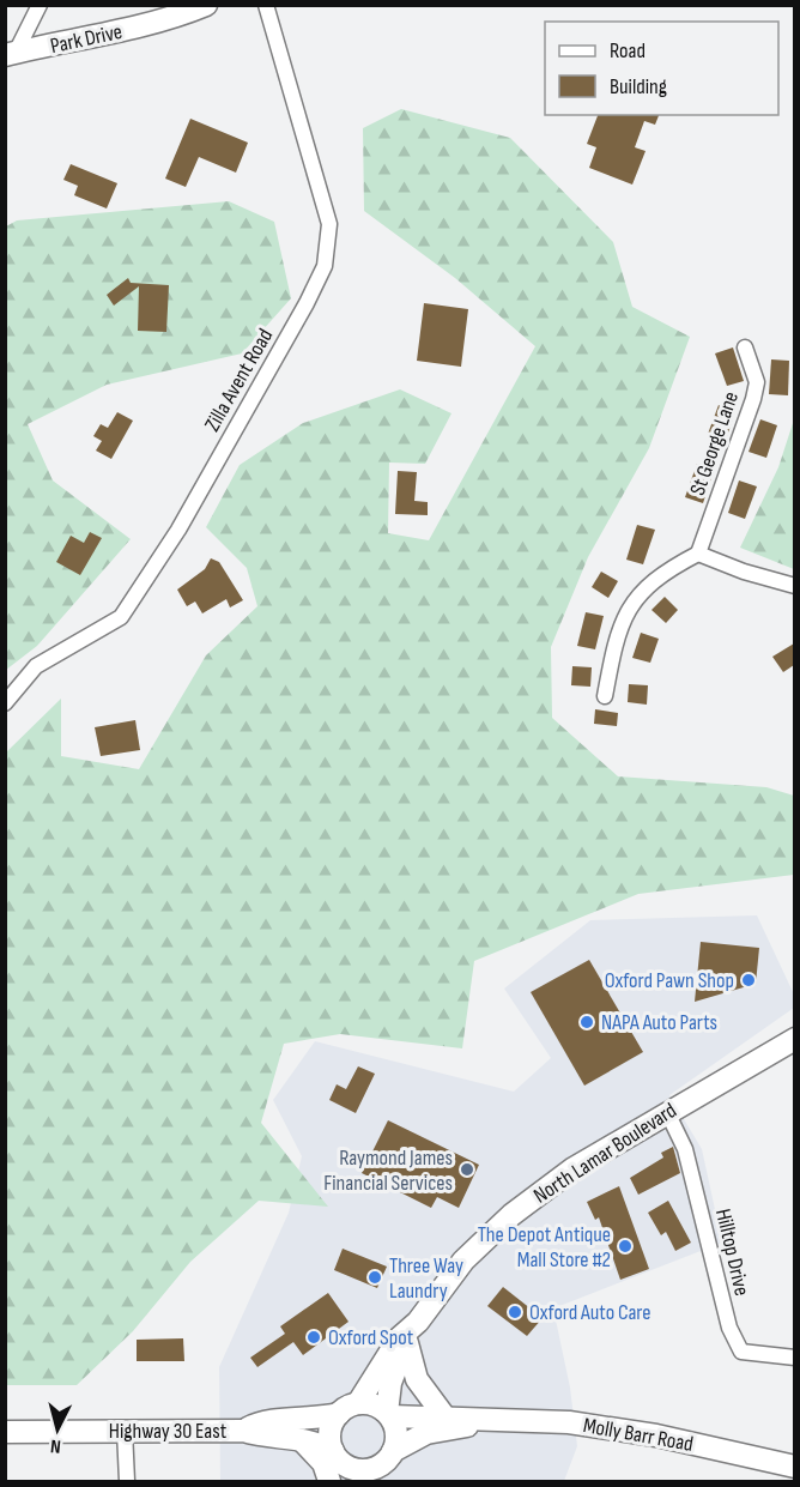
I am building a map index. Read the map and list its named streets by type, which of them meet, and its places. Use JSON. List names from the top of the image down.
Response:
{
  "streets": {
    "main road": [
      "Park Drive",
      "North Lamar Boulevard",
      "Highway 30 East",
      "Molly Barr Road"
    ],
    "street": ["Zilla Avent Road", "St George Lane", "Hilltop Drive"]
  },
  "crossings": [
    ["North Lamar Boulevard", "Hilltop Drive"],
    ["North Lamar Boulevard", "Highway 30 East"],
    ["North Lamar Boulevard", "Molly Barr Road"],
    ["Highway 30 East", "Molly Barr Road"]
  ],
  "places": [
    "Oxford Pawn Shop",
    "NAPA Auto Parts",
    "Raymond James Financial Services",
    "The Depot Antique Mall Store #2",
    "Three Way Laundry",
    "Oxford Auto Care",
    "Oxford Spot"
  ],
  "legend": ["Road", "Building"],
  "north": "bottom"
}
